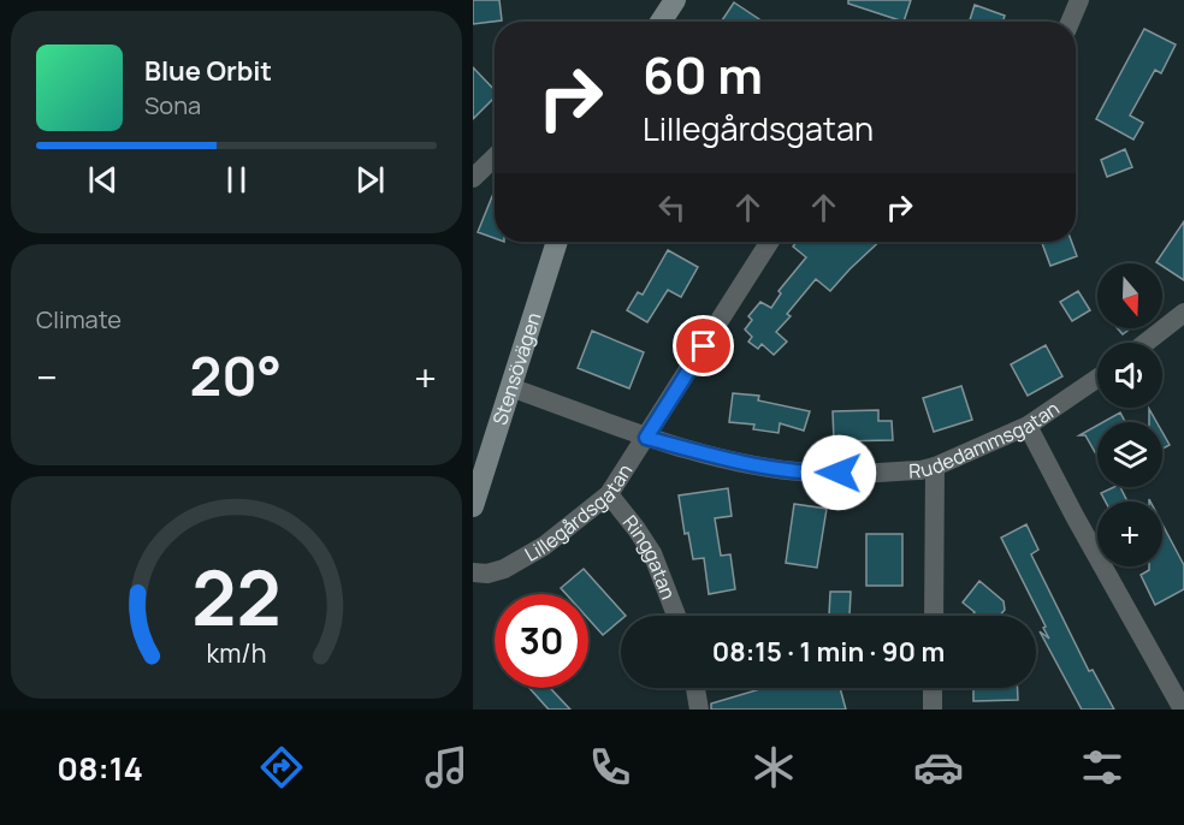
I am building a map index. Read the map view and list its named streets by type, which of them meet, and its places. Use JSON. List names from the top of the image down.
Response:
{
  "streets": {
    "street": [
      "Stensövägen",
      "Rudedammsgatan",
      "Lillegårdsgatan",
      "Ringgatan"
    ]
  },
  "crossings": [
    ["Stensövägen", "Rudedammsgatan"],
    ["Rudedammsgatan", "Lillegårdsgatan"],
    ["Lillegårdsgatan", "Ringgatan"]
  ],
  "north": "bottom",
  "page": {
    "turn": ["60 m", "Lillegårdsgatan"],
    "song": ["Blue Orbit", "Sona"],
    "tile": "Climate",
    "map_buttons": "+",
    "heat": ["−", "20°", "+"],
    "limit": "30",
    "trip": "08:15 · 1 min · 90 m",
    "tabs": "08:14",
    "gauge": ["22", "km/h"]
  }
}
